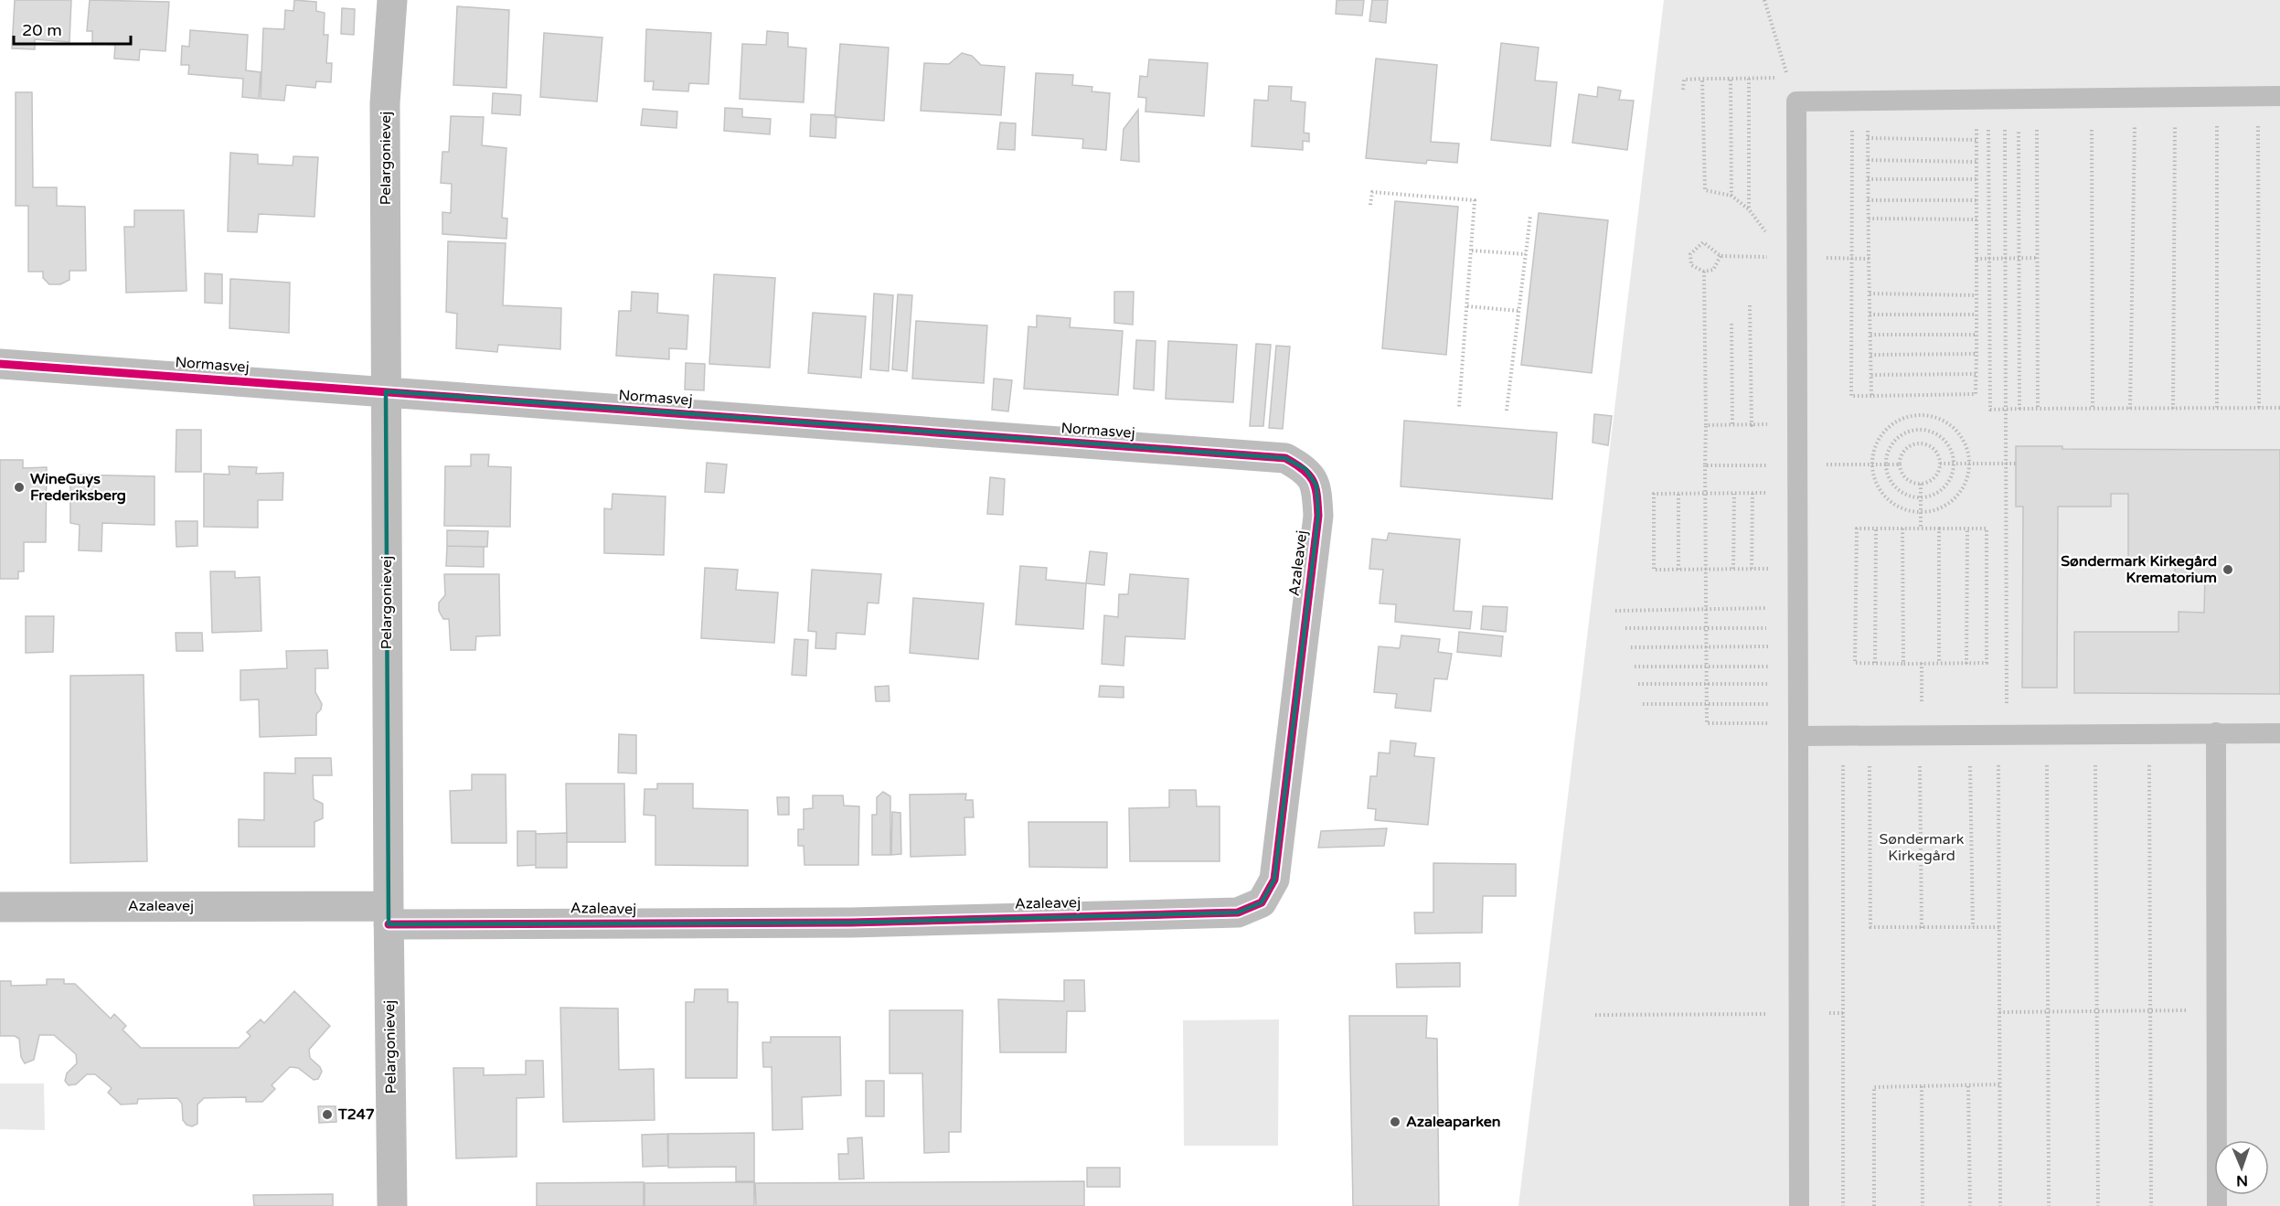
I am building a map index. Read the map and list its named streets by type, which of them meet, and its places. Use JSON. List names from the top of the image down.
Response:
{
  "streets": {
    "street": ["Pelargonievej", "Normasvej", "Azaleavej"]
  },
  "crossings": [
    ["Pelargonievej", "Normasvej"],
    ["Pelargonievej", "Azaleavej"],
    ["Normasvej", "Azaleavej"]
  ],
  "parks": ["Søndermark Kirkegård"],
  "places": [
    "WineGuys Frederiksberg",
    "Søndermark Kirkegård Krematorium",
    "T247",
    "Azaleaparken"
  ],
  "scale_bar": "20 m",
  "north": "bottom"
}
